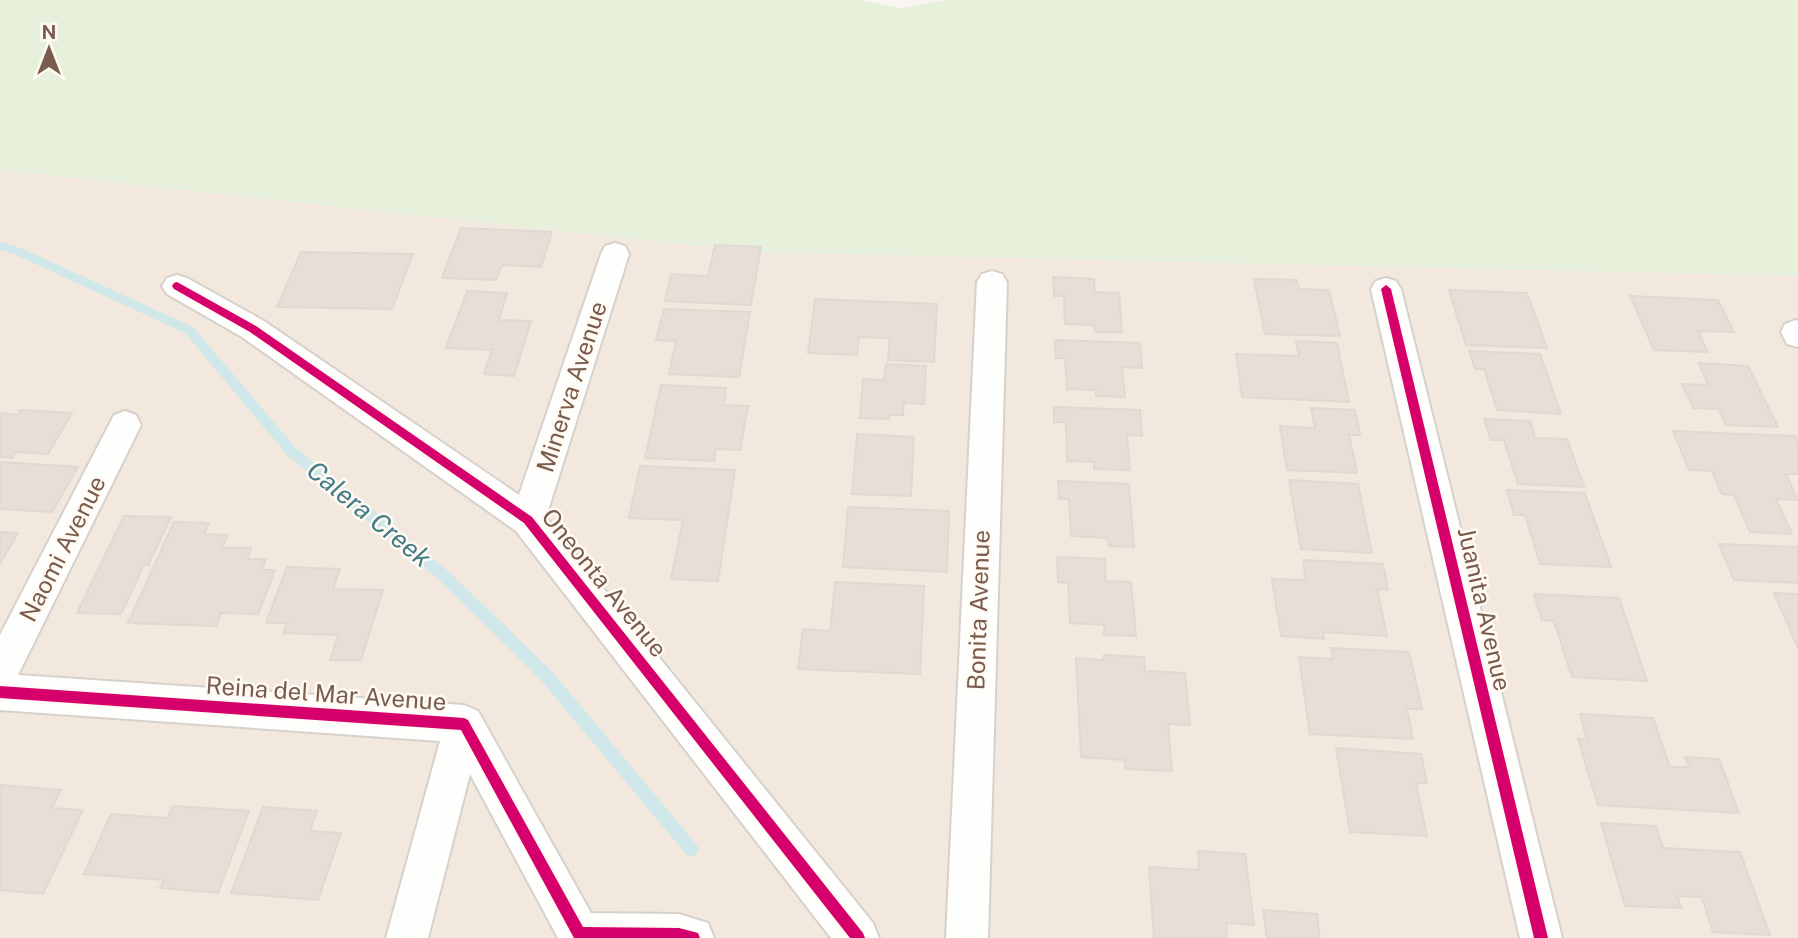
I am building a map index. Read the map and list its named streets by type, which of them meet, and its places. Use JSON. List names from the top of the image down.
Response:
{
  "streets": {
    "street": [
      "Minerva Avenue",
      "Naomi Avenue",
      "Oneonta Avenue",
      "Juanita Avenue",
      "Bonita Avenue",
      "Reina del Mar Avenue"
    ]
  },
  "crossings": [
    ["Minerva Avenue", "Oneonta Avenue"]
  ],
  "water": ["Calera Creek"],
  "north": "top"
}
